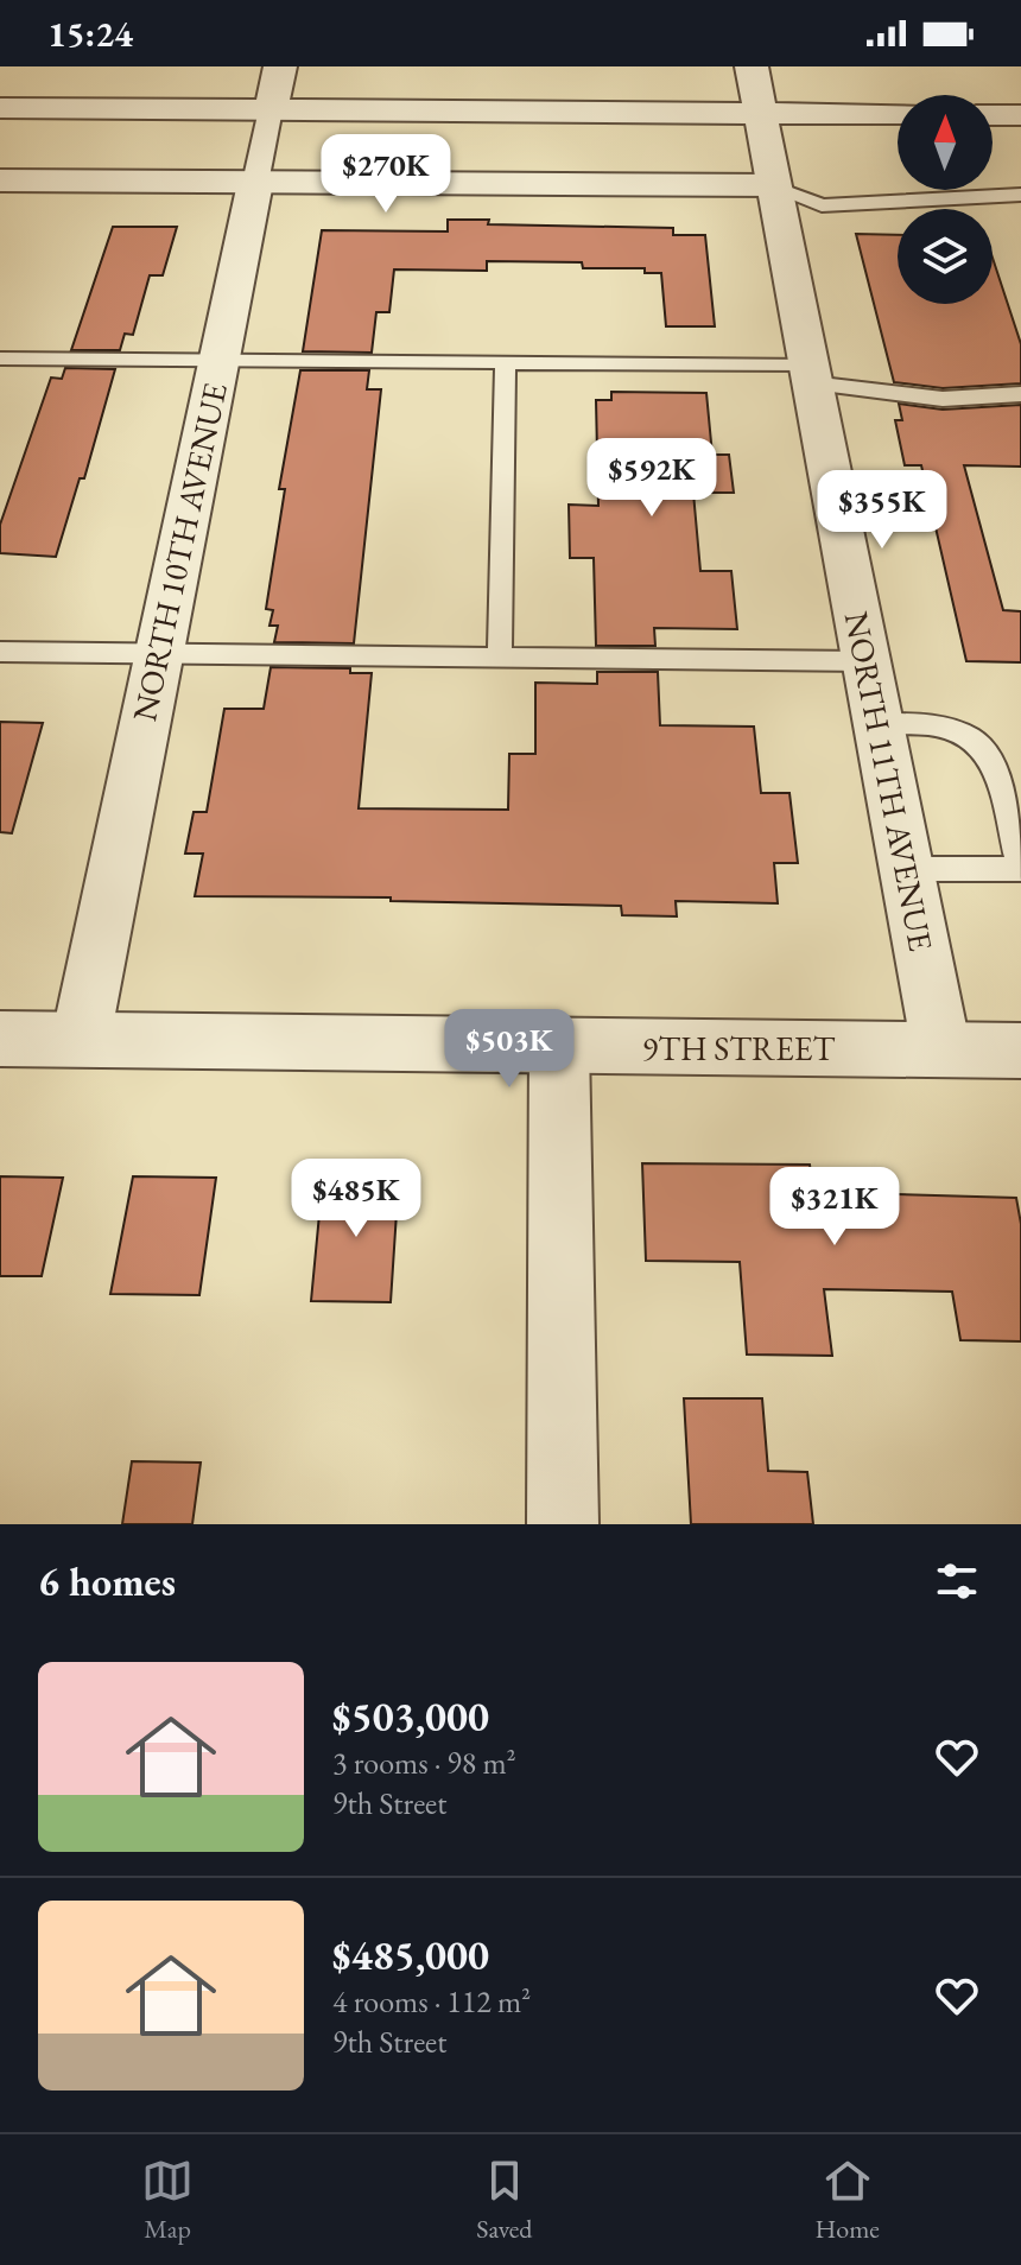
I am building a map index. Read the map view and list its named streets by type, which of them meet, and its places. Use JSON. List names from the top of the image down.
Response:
{
  "streets": {
    "street": ["NORTH 10TH AVENUE", "NORTH 11TH AVENUE", "9TH STREET"]
  },
  "crossings": [
    ["NORTH 10TH AVENUE", "9TH STREET"],
    ["NORTH 11TH AVENUE", "9TH STREET"]
  ],
  "north": "top",
  "page": {
    "status": "15:24",
    "price": [
      "$270K",
      "$592K",
      "$355K",
      "$503K",
      "$485K",
      "$321K"
    ],
    "heading": "6 homes",
    "list": [
      {
        "name": "$503,000",
        "note": "3 rooms · 98 m² · 9th Street"
      },
      {
        "name": "$485,000",
        "note": "4 rooms · 112 m² · 9th Street"
      }
    ],
    "tabs": ["Map", "Saved", "Home"]
  }
}
